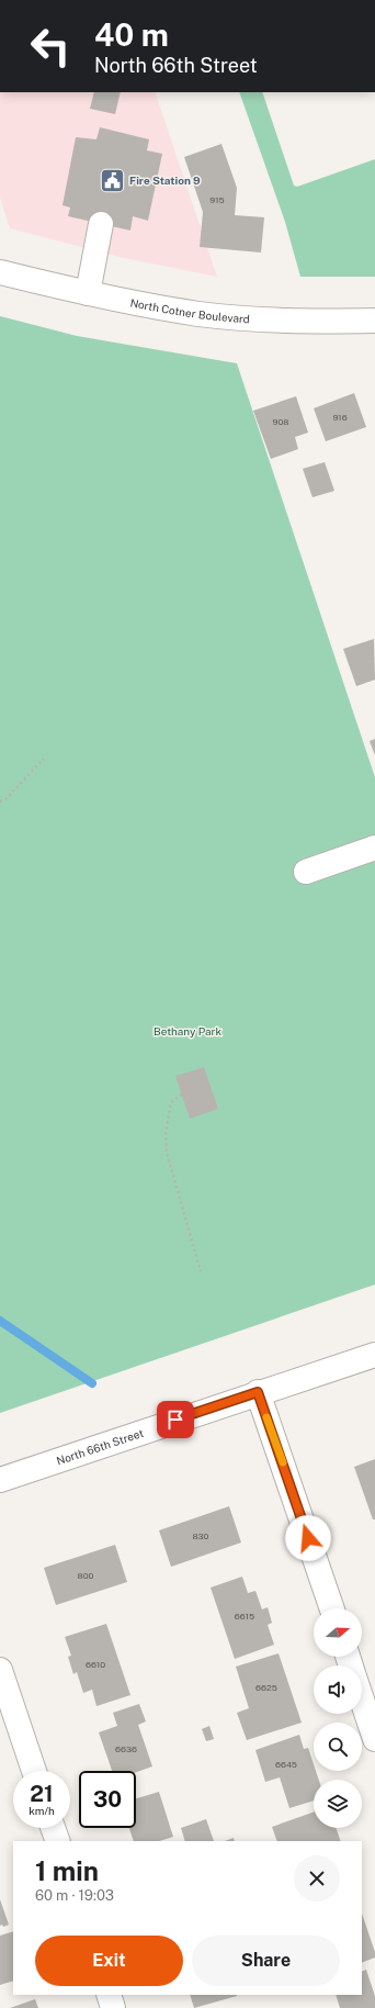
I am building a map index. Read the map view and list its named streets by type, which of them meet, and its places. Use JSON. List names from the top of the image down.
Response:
{
  "streets": {
    "main road": ["North Cotner Boulevard", "North 66th Street"]
  },
  "parks": ["Bethany Park"],
  "places": {
    "public building": ["Fire Station 9"]
  },
  "house_numbers": [
    "915",
    "916",
    "908",
    "830",
    "800",
    "6615",
    "6610",
    "6625",
    "6636",
    "6645"
  ],
  "north": "right",
  "page": {
    "turn": ["40 m", "North 66th Street"],
    "speed": "21 km/h",
    "limit": "30",
    "heading": ["1 min", "60 m · 19:03"],
    "buttons": ["Exit", "Share"]
  }
}
